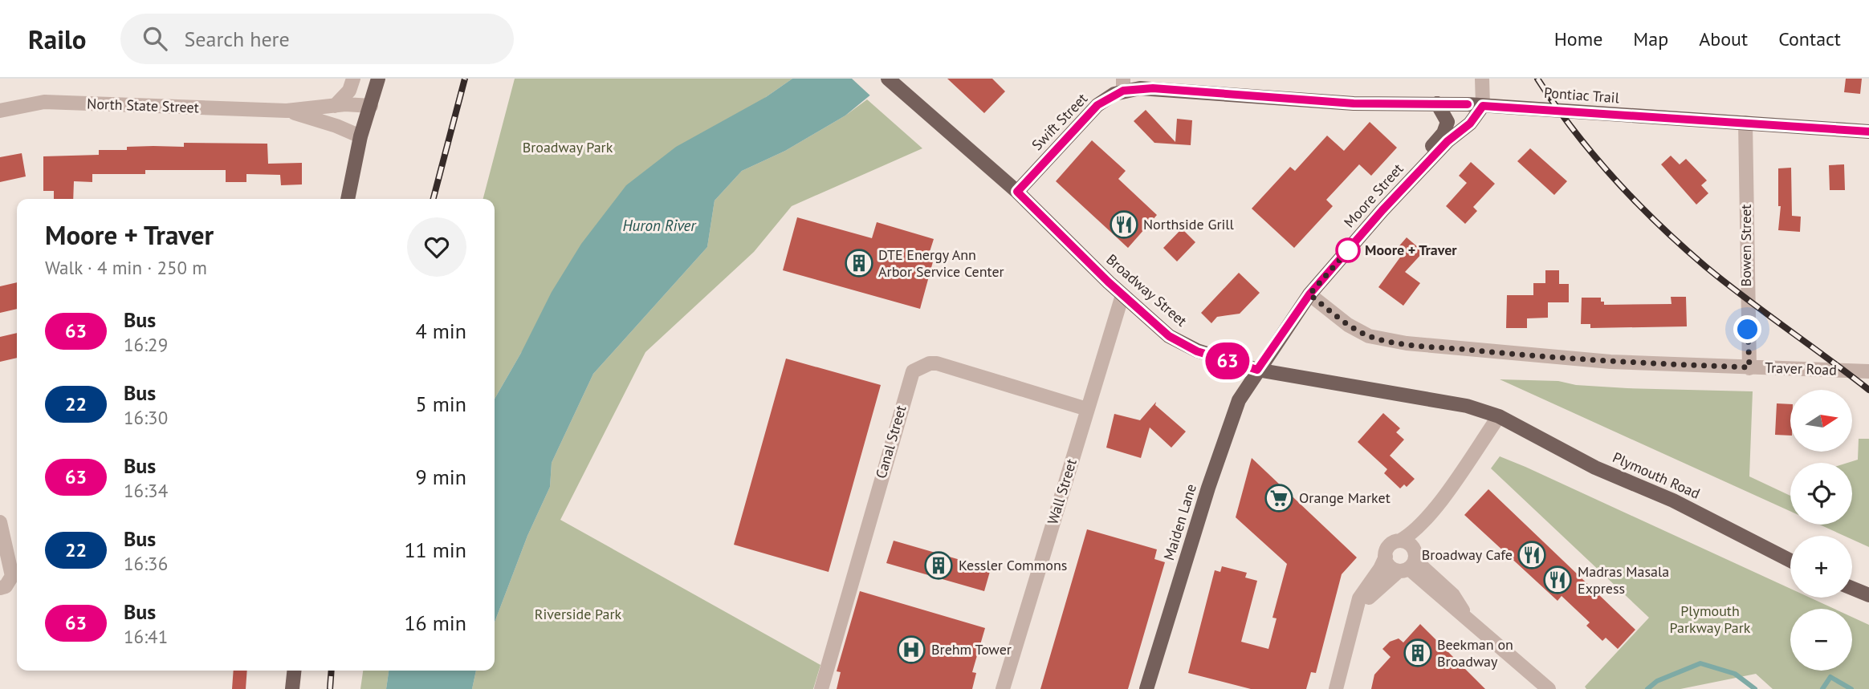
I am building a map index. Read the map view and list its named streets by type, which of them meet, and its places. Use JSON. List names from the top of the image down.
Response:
{
  "streets": {
    "main road": [
      "Pontiac Trail",
      "Swift Street",
      "Moore Street",
      "Broadway Street",
      "Plymouth Road",
      "Maiden Lane"
    ],
    "street": [
      "North State Street",
      "Bowen Street",
      "Traver Road",
      "Canal Street",
      "Wall Street"
    ]
  },
  "crossings": [
    ["Pontiac Trail", "Swift Street"],
    ["Pontiac Trail", "Moore Street"],
    ["Pontiac Trail", "Bowen Street"],
    ["Swift Street", "Broadway Street"],
    ["Moore Street", "Broadway Street"],
    ["Moore Street", "Traver Road"],
    ["Moore Street", "Maiden Lane"],
    ["Bowen Street", "Traver Road"],
    ["Broadway Street", "Plymouth Road"],
    ["Broadway Street", "Wall Street"],
    ["Broadway Street", "Maiden Lane"],
    ["Canal Street", "Wall Street"]
  ],
  "water": ["Huron River"],
  "parks": ["Broadway Park", "Plymouth Parkway Park", "Riverside Park"],
  "places": {
    "restaurant": ["Northside Grill", "Broadway Cafe", "Madras Masala Express"],
    "other": ["Moore + Traver"],
    "building": ["DTE Energy Ann Arbor Service Center", "Kessler Commons", "Beekman on Broadway"],
    "supermarket": ["Orange Market"],
    "hospital": ["Brehm Tower"]
  },
  "lines": ["bus line 63"],
  "north": "right",
  "page": {
    "header": "Railo",
    "search": "Search here",
    "nav": [
      "Home",
      "Map",
      "About",
      "Contact"
    ],
    "on_map": "63",
    "heading": ["Moore + Traver", "Walk · 4 min · 250 m"],
    "list": [
      {
        "mark": "63",
        "name": "Bus",
        "note": "16:29",
        "value": "4 min"
      },
      {
        "mark": "22",
        "name": "Bus",
        "note": "16:30",
        "value": "5 min"
      },
      {
        "mark": "63",
        "name": "Bus",
        "note": "16:34",
        "value": "9 min"
      },
      {
        "mark": "22",
        "name": "Bus",
        "note": "16:36",
        "value": "11 min"
      },
      {
        "mark": "63",
        "name": "Bus",
        "note": "16:41",
        "value": "16 min"
      }
    ],
    "map_buttons": ["+", "−"]
  }
}
